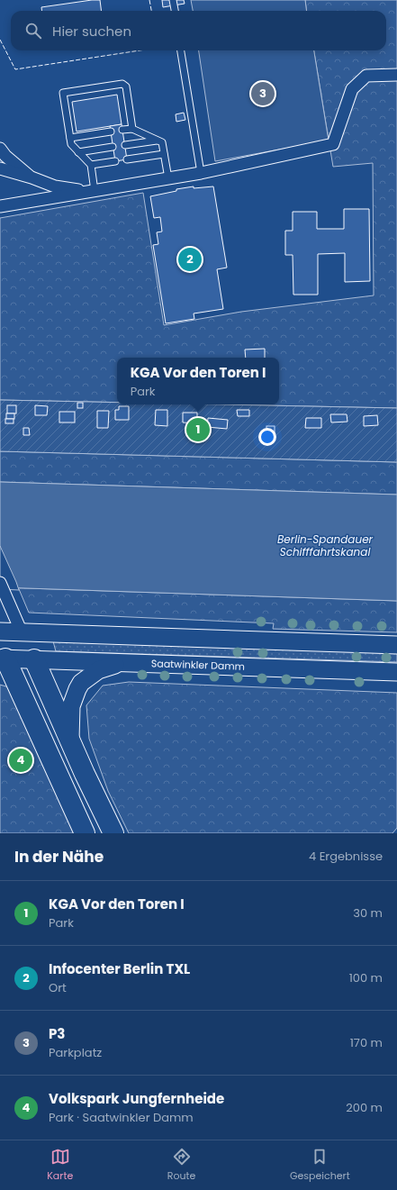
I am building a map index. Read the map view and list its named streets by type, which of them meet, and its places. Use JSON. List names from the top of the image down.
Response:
{
  "streets": {
    "main road": ["Saatwinkler Damm"]
  },
  "water": ["Berlin-Spandauer Schifffahrtskanal"],
  "page": {
    "search": "Hier suchen",
    "pins": [
      "3",
      "2",
      "1",
      "4"
    ],
    "popup": ["KGA Vor den Toren I", "Park"],
    "heading": ["In der Nähe", "4 Ergebnisse"],
    "list": [
      {
        "mark": "1",
        "name": "KGA Vor den Toren I",
        "note": "Park",
        "value": "30 m"
      },
      {
        "mark": "2",
        "name": "Infocenter Berlin TXL",
        "note": "Ort",
        "value": "100 m"
      },
      {
        "mark": "3",
        "name": "P3",
        "note": "Parkplatz",
        "value": "170 m"
      },
      {
        "mark": "4",
        "name": "Volkspark Jungfernheide",
        "note": "Park · Saatwinkler Damm",
        "value": "200 m"
      }
    ],
    "nav": ["Karte", "Route", "Gespeichert"]
  }
}
